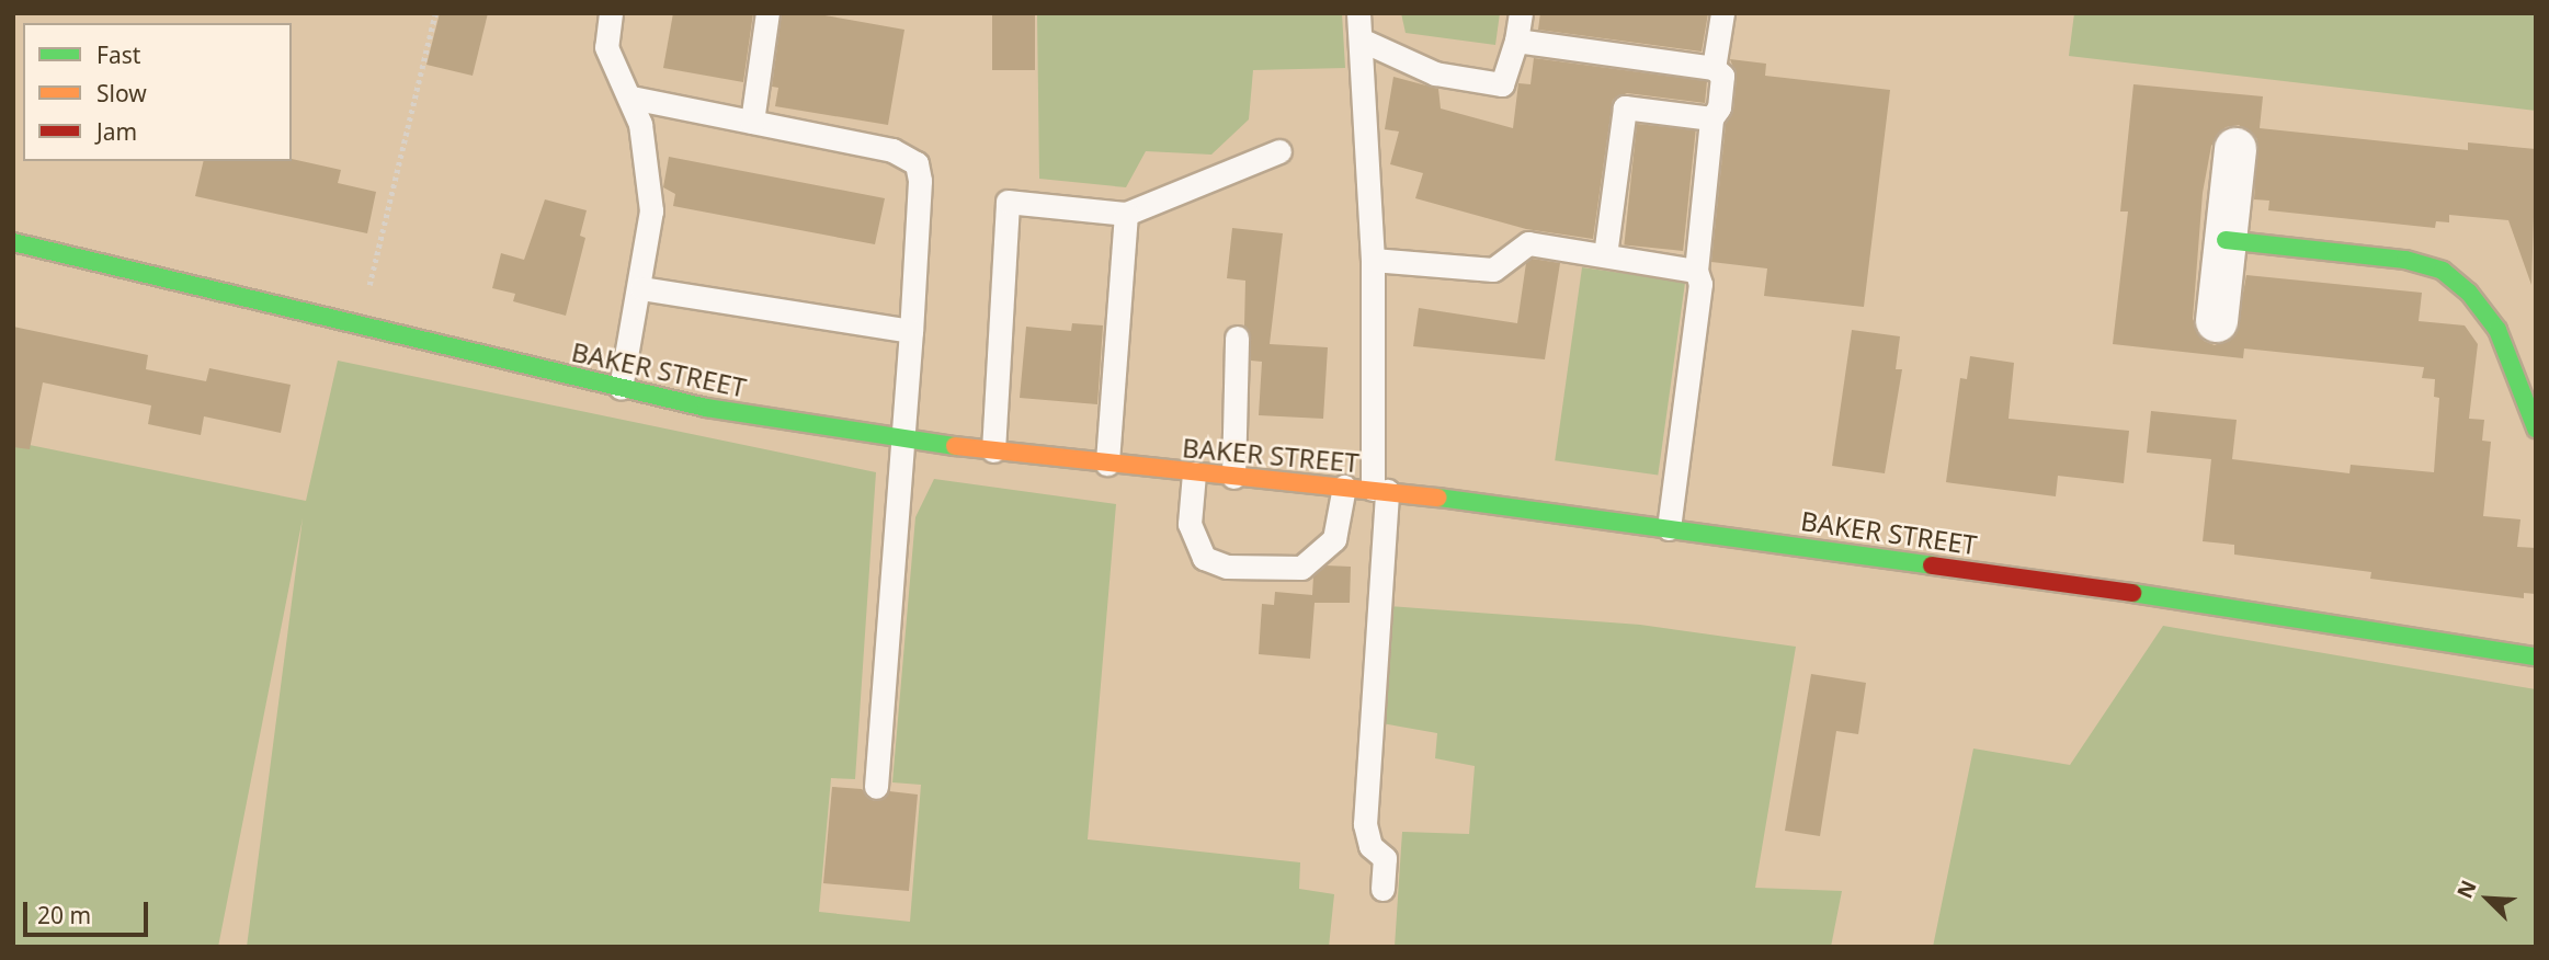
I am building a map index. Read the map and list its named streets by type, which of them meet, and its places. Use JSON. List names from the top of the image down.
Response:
{
  "streets": {
    "main road": ["BAKER STREET"]
  },
  "legend": ["Fast", "Slow", "Jam"],
  "scale_bar": "20 m",
  "north": "top left"
}
